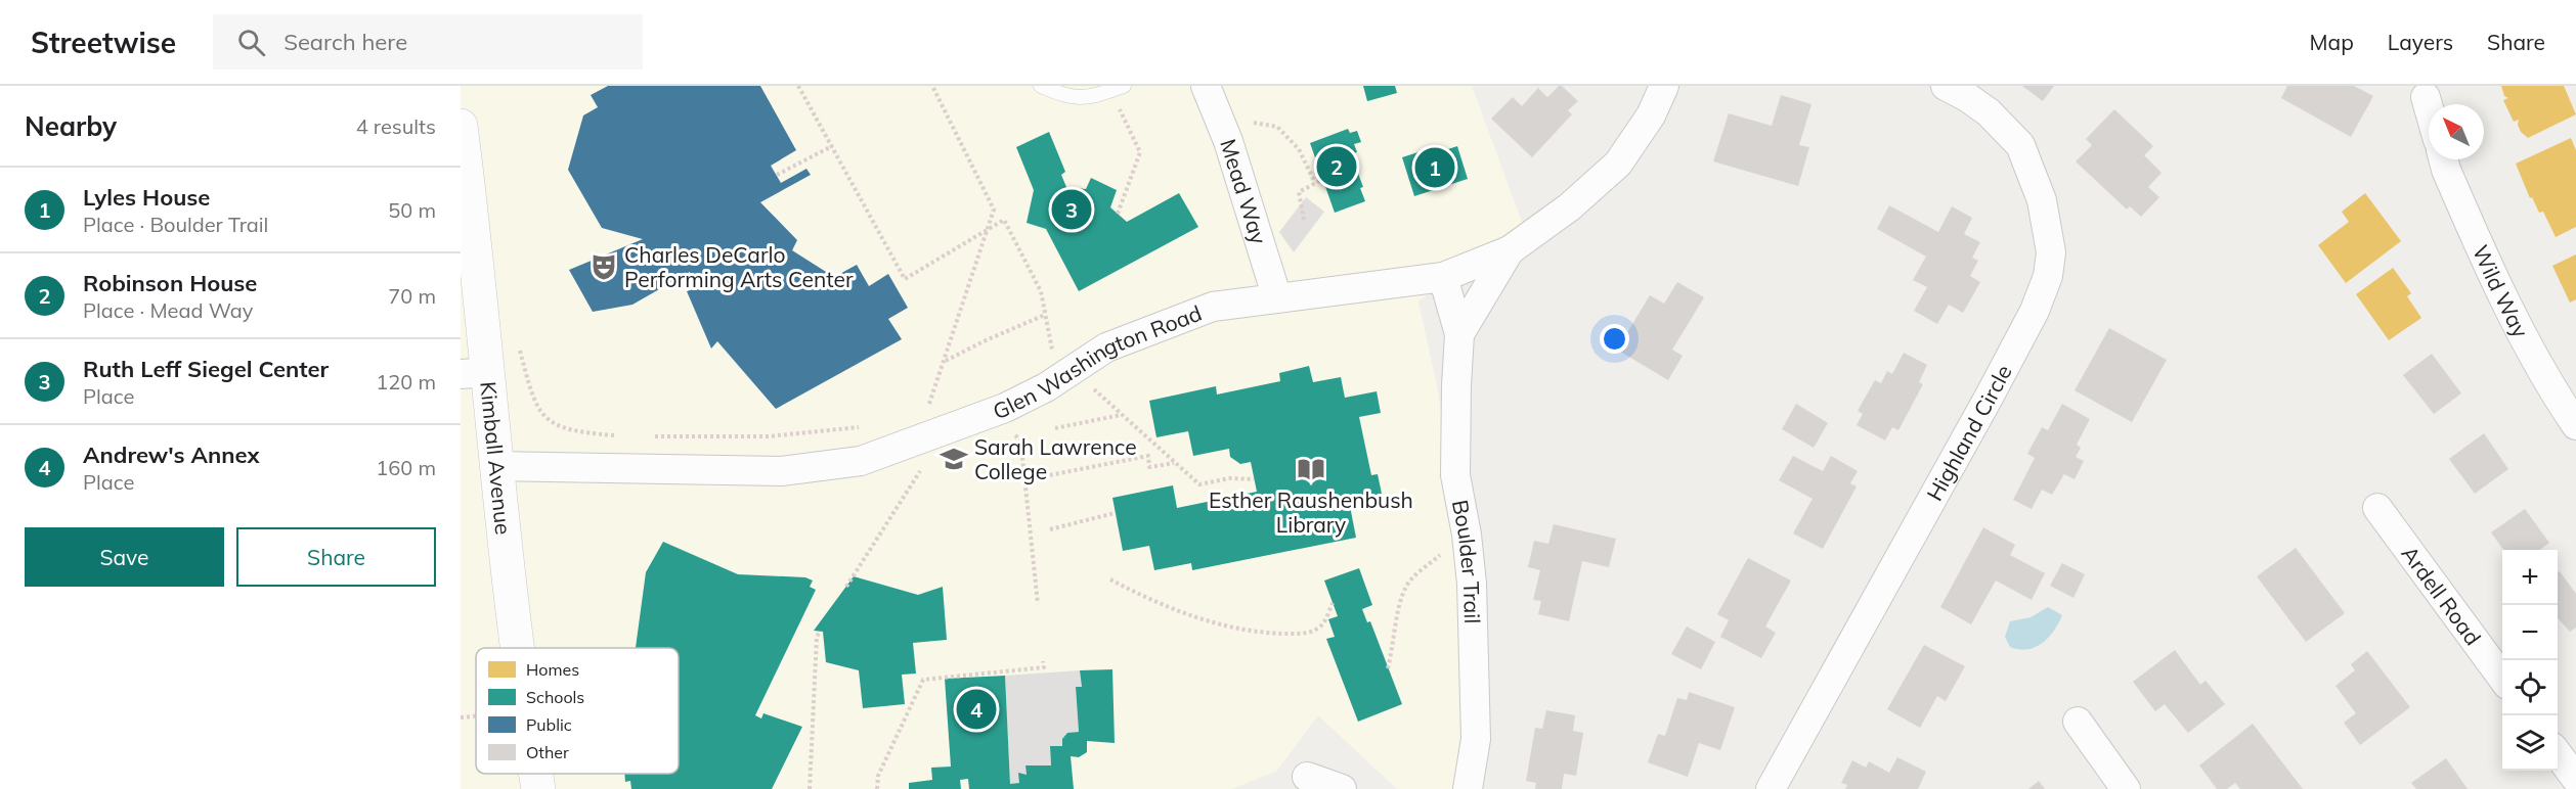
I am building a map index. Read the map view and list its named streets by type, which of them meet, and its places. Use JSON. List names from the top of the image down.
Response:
{
  "streets": {
    "street": [
      "Mead Way",
      "Wild Way",
      "Glen Washington Road",
      "Highland Circle",
      "Kimball Avenue",
      "Boulder Trail",
      "Ardell Road"
    ]
  },
  "crossings": [
    ["Mead Way", "Glen Washington Road"],
    ["Glen Washington Road", "Kimball Avenue"],
    ["Glen Washington Road", "Boulder Trail"]
  ],
  "places": {
    "theatre": ["Charles DeCarlo Performing Arts Center"],
    "school or university": ["Sarah Lawrence College"],
    "library": ["Esther Raushenbush Library"]
  },
  "legend": [
    "Homes",
    "Schools",
    "Public",
    "Other"
  ],
  "north": "top left",
  "page": {
    "header": "Streetwise",
    "search": "Search here",
    "nav": ["Map", "Layers", "Share"],
    "heading": ["Nearby", "4 results"],
    "pins": [
      "2",
      "1",
      "3",
      "4"
    ],
    "list": [
      {
        "mark": "1",
        "name": "Lyles House",
        "note": "Place · Boulder Trail",
        "value": "50 m"
      },
      {
        "mark": "2",
        "name": "Robinson House",
        "note": "Place · Mead Way",
        "value": "70 m"
      },
      {
        "mark": "3",
        "name": "Ruth Leff Siegel Center",
        "note": "Place",
        "value": "120 m"
      },
      {
        "mark": "4",
        "name": "Andrew's Annex",
        "note": "Place",
        "value": "160 m"
      }
    ],
    "buttons": ["Save", "Share"],
    "map_buttons": ["+", "−"]
  }
}
